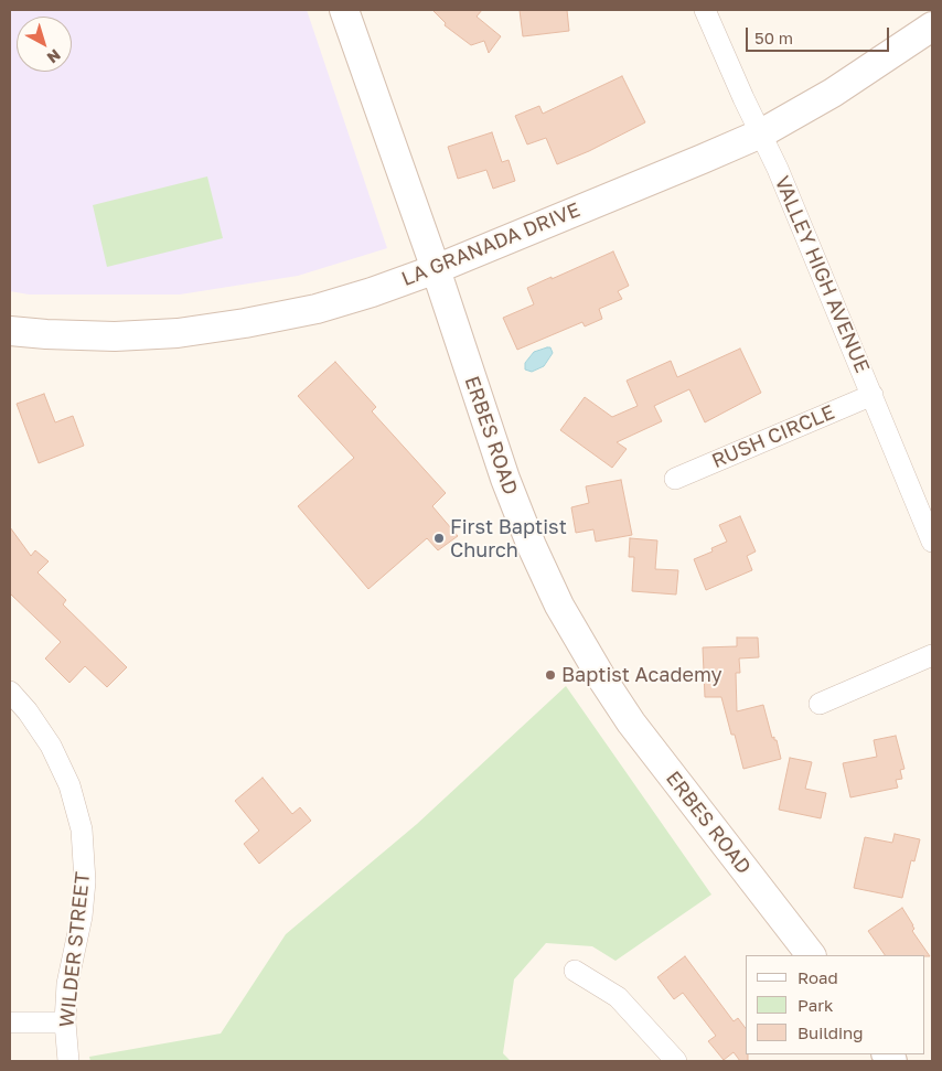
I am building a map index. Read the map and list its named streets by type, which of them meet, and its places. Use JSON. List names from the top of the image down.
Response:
{
  "streets": {
    "main road": ["LA GRANADA DRIVE", "ERBES ROAD"],
    "street": ["VALLEY HIGH AVENUE", "RUSH CIRCLE", "WILDER STREET"]
  },
  "crossings": [
    ["LA GRANADA DRIVE", "VALLEY HIGH AVENUE"],
    ["LA GRANADA DRIVE", "ERBES ROAD"],
    ["VALLEY HIGH AVENUE", "RUSH CIRCLE"]
  ],
  "places": ["First Baptist Church", "Baptist Academy"],
  "legend": ["Road", "Park", "Building"],
  "scale_bar": "50 m",
  "north": "bottom right"
}
